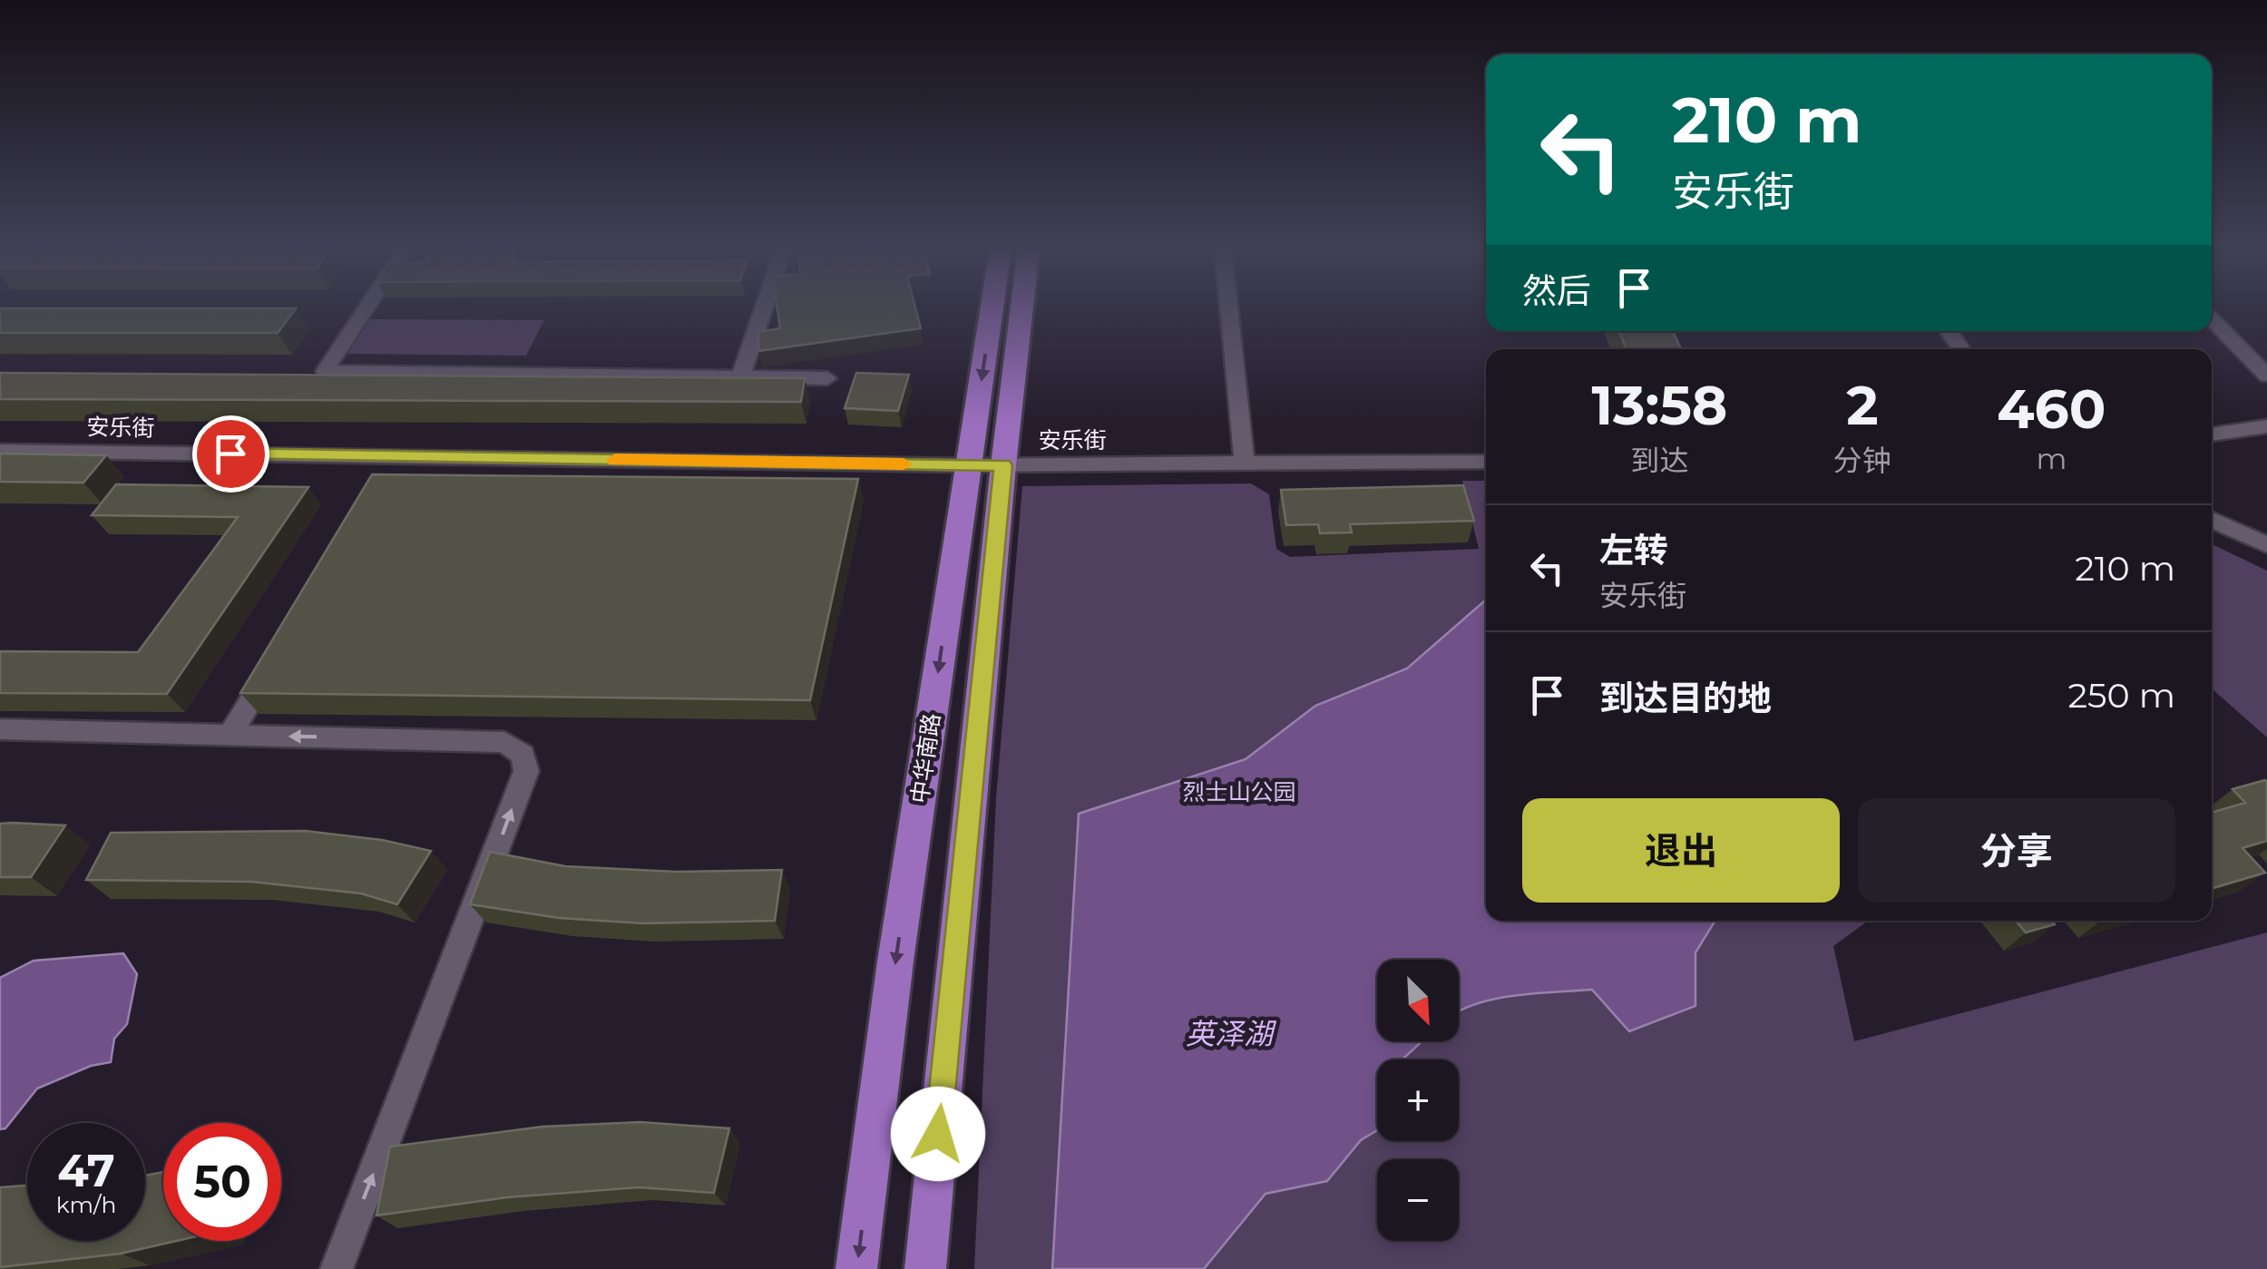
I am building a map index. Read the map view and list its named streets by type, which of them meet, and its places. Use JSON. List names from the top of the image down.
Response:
{
  "streets": {
    "main road": ["中华南路"],
    "street": ["安乐街"]
  },
  "crossings": [
    ["安乐街", "中华南路"]
  ],
  "water": ["英泽湖"],
  "parks": ["烈士山公园"],
  "north": "bottom right",
  "page": {
    "turn": ["210 m", "安乐街"],
    "then": "然后",
    "eta": [
      "13:58",
      "到达",
      "2",
      "分钟",
      "460",
      "m"
    ],
    "list": [
      {
        "name": "左转",
        "note": "安乐街",
        "value": "210 m"
      },
      {
        "name": "到达目的地",
        "value": "250 m"
      }
    ],
    "buttons": ["退出", "分享"],
    "map_buttons": ["+", "−"],
    "speed": "47 km/h",
    "limit": "50"
  }
}
